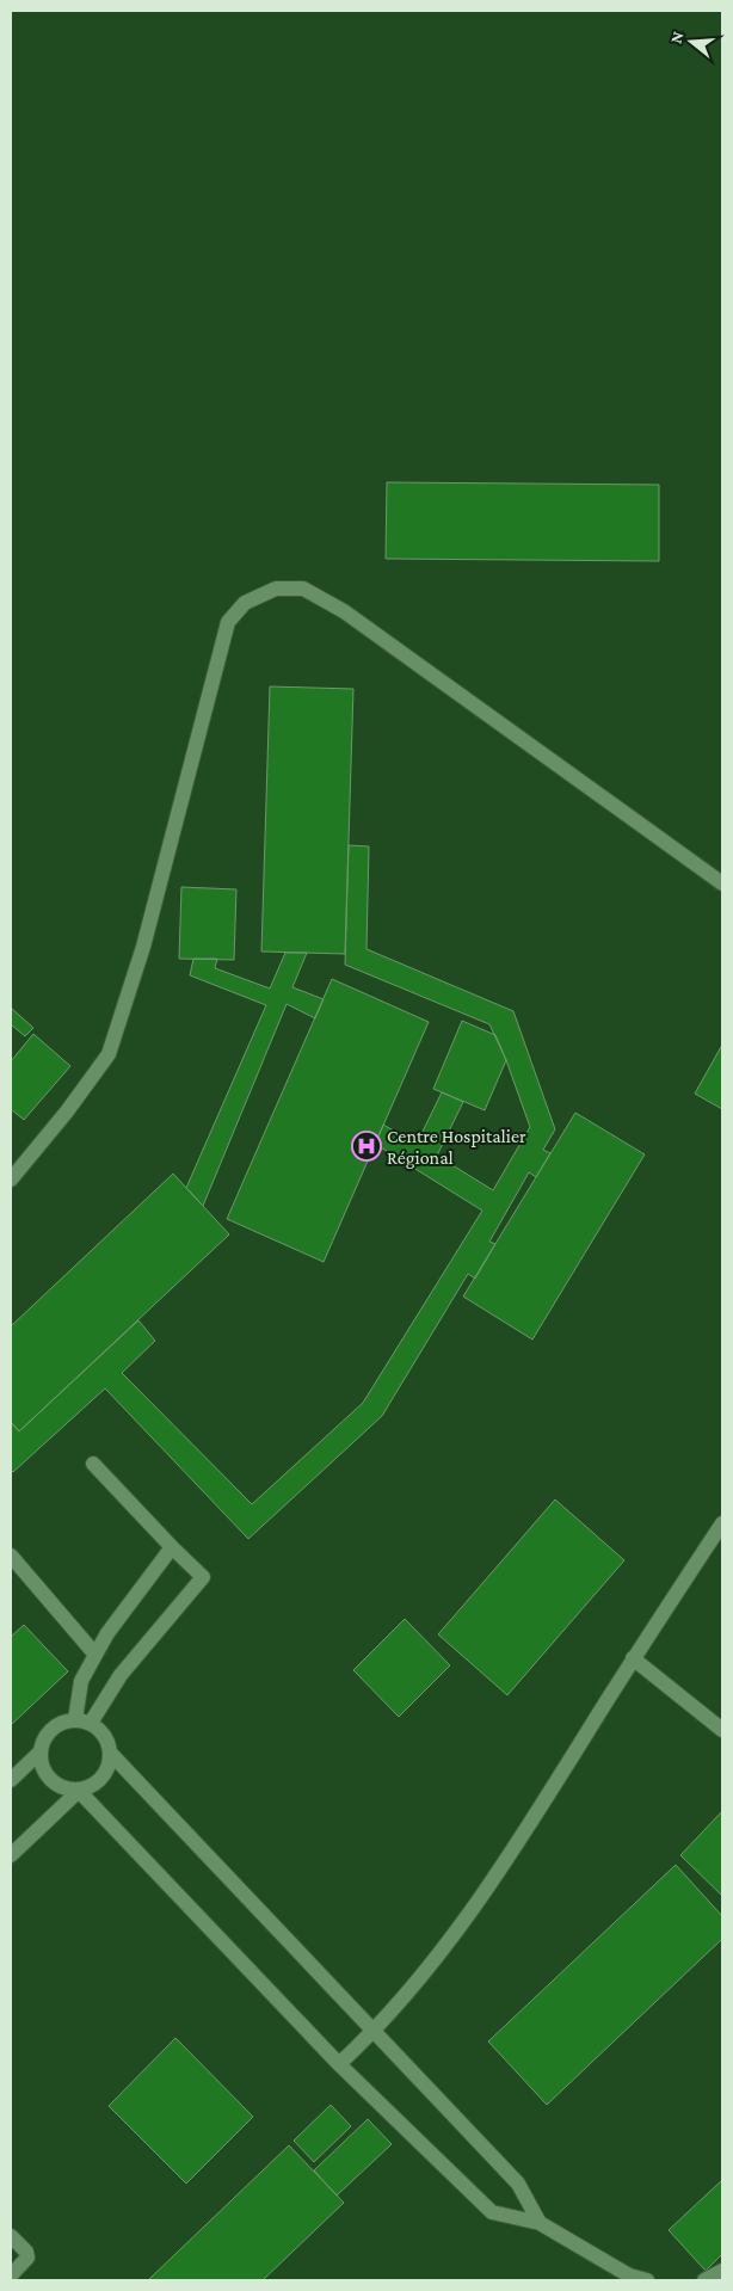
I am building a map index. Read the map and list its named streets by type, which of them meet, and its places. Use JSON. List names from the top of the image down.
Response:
{
  "places": {
    "hospital": ["Centre Hospitalier Régional"]
  },
  "north": "left"
}
